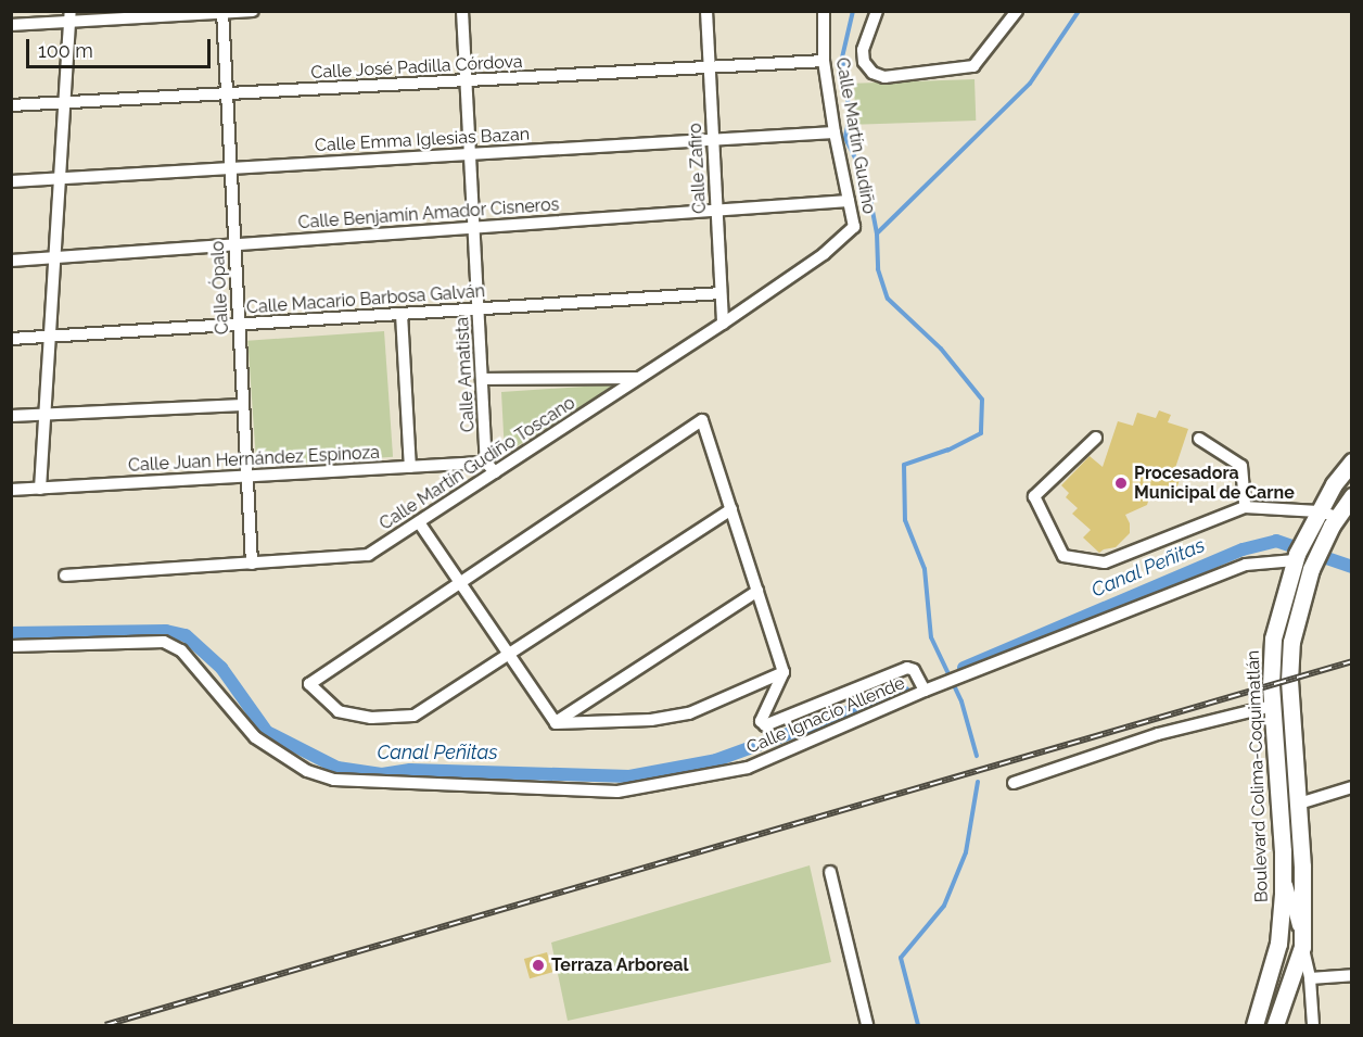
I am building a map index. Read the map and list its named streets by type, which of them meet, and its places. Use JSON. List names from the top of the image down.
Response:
{
  "streets": {
    "main road": ["Boulevard Colima-Coquimatlán"],
    "street": [
      "Calle José Padilla Córdova",
      "Calle Martín Gudiño",
      "Calle Emma Iglesias Bazan",
      "Calle Zafiro",
      "Calle Benjamín Amador Cisneros",
      "Calle Ópalo",
      "Calle Macario Barbosa Galván",
      "Calle Amatista",
      "Calle Juan Hernández Espinoza",
      "Calle Martín Gudiño Toscano",
      "Calle Ignacio Allende"
    ]
  },
  "crossings": [
    ["Calle José Padilla Córdova", "Calle Martín Gudiño"],
    ["Calle José Padilla Córdova", "Calle Zafiro"],
    ["Calle José Padilla Córdova", "Calle Ópalo"],
    ["Calle José Padilla Córdova", "Calle Amatista"],
    ["Calle Martín Gudiño", "Calle Emma Iglesias Bazan"],
    ["Calle Martín Gudiño", "Calle Benjamín Amador Cisneros"],
    ["Calle Martín Gudiño", "Calle Martín Gudiño Toscano"],
    ["Calle Emma Iglesias Bazan", "Calle Zafiro"],
    ["Calle Emma Iglesias Bazan", "Calle Ópalo"],
    ["Calle Emma Iglesias Bazan", "Calle Amatista"],
    ["Calle Zafiro", "Calle Benjamín Amador Cisneros"],
    ["Calle Zafiro", "Calle Macario Barbosa Galván"],
    ["Calle Zafiro", "Calle Martín Gudiño Toscano"],
    ["Calle Benjamín Amador Cisneros", "Calle Ópalo"],
    ["Calle Benjamín Amador Cisneros", "Calle Amatista"],
    ["Calle Ópalo", "Calle Macario Barbosa Galván"],
    ["Calle Ópalo", "Calle Juan Hernández Espinoza"],
    ["Calle Ópalo", "Calle Martín Gudiño Toscano"],
    ["Calle Macario Barbosa Galván", "Calle Amatista"],
    ["Calle Amatista", "Calle Juan Hernández Espinoza"],
    ["Calle Amatista", "Calle Martín Gudiño Toscano"],
    ["Calle Juan Hernández Espinoza", "Calle Martín Gudiño Toscano"],
    ["Calle Ignacio Allende", "Boulevard Colima-Coquimatlán"]
  ],
  "water": ["Canal Peñitas"],
  "places": ["Procesadora Municipal de Carne", "Terraza Arboreal"],
  "scale_bar": "100 m"
}
